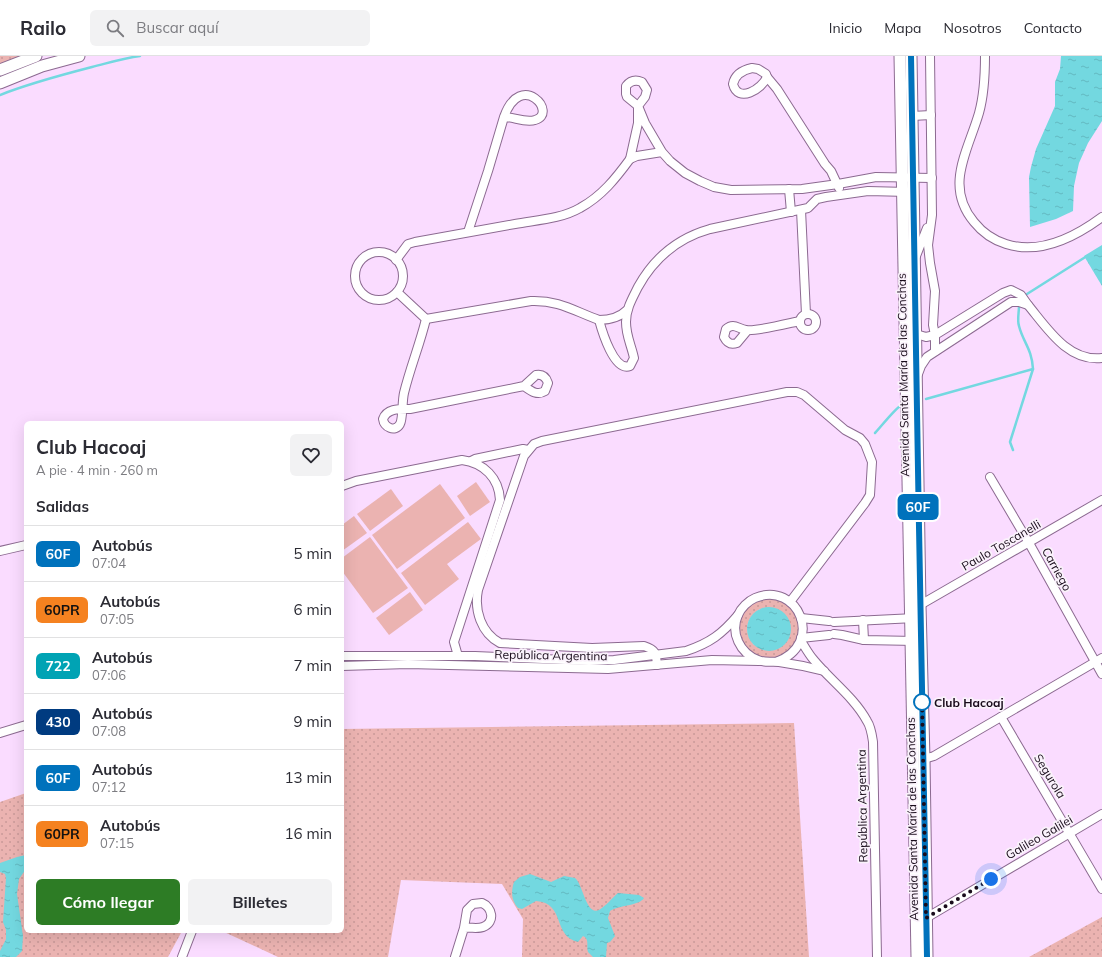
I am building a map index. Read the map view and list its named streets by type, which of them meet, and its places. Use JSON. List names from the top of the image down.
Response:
{
  "streets": {
    "main road": ["Avenida Santa María de las Conchas"],
    "street": [
      "Paulo Toscanelli",
      "Carriego",
      "República Argentina",
      "Segurola",
      "Galileo Galilei"
    ]
  },
  "crossings": [
    ["Avenida Santa María de las Conchas", "Paulo Toscanelli"],
    ["Avenida Santa María de las Conchas", "Galileo Galilei"],
    ["Paulo Toscanelli", "Carriego"],
    ["Segurola", "Galileo Galilei"]
  ],
  "places": ["Club Hacoaj"],
  "lines": ["bus line 60F"],
  "page": {
    "header": "Railo",
    "search": "Buscar aquí",
    "nav": [
      "Inicio",
      "Mapa",
      "Nosotros",
      "Contacto"
    ],
    "on_map": "60F",
    "heading": [
      ["Club Hacoaj", "A pie · 4 min · 260 m"],
      "Salidas"
    ],
    "list": [
      {
        "mark": "60F",
        "name": "Autobús",
        "note": "07:04",
        "value": "5 min"
      },
      {
        "mark": "60PR",
        "name": "Autobús",
        "note": "07:05",
        "value": "6 min"
      },
      {
        "mark": "722",
        "name": "Autobús",
        "note": "07:06",
        "value": "7 min"
      },
      {
        "mark": "430",
        "name": "Autobús",
        "note": "07:08",
        "value": "9 min"
      },
      {
        "mark": "60F",
        "name": "Autobús",
        "note": "07:12",
        "value": "13 min"
      },
      {
        "mark": "60PR",
        "name": "Autobús",
        "note": "07:15",
        "value": "16 min"
      }
    ],
    "buttons": ["Cómo llegar", "Billetes"]
  }
}
